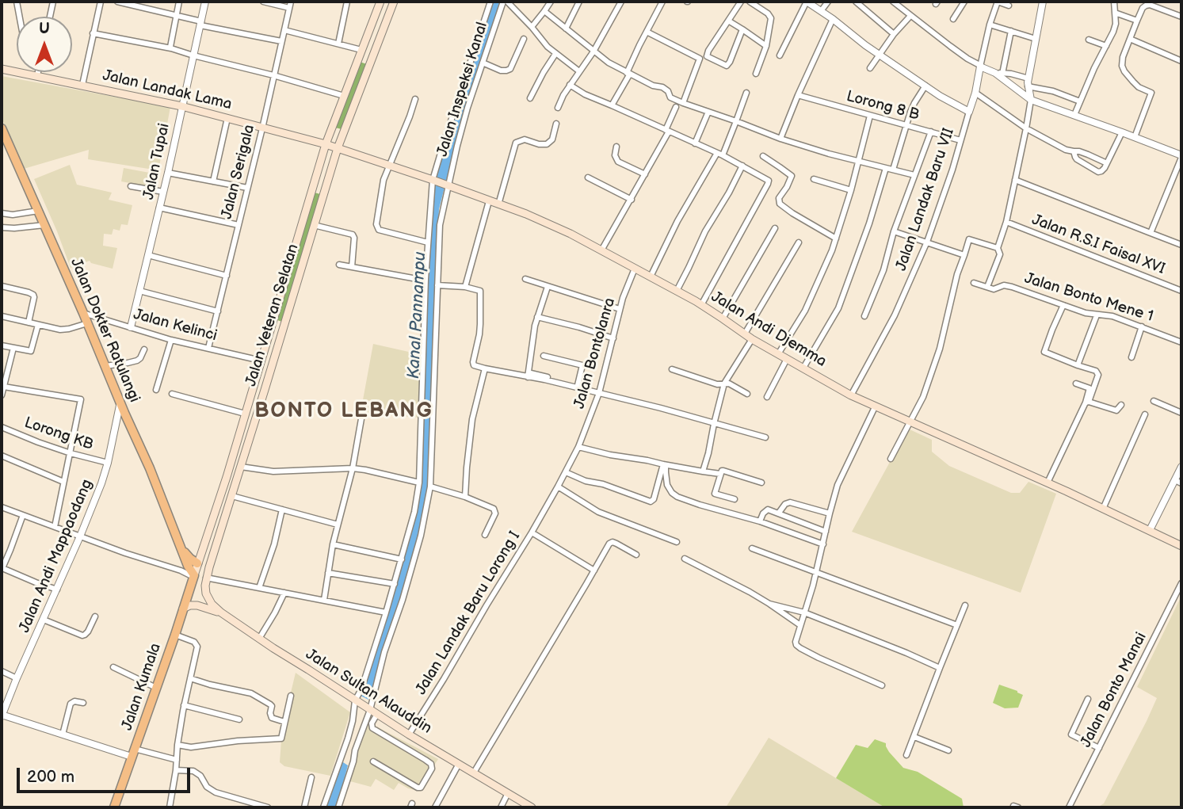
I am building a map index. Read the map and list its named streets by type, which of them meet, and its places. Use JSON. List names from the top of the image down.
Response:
{
  "streets": {
    "main road": [
      "Jalan Landak Lama",
      "Jalan Veteran Selatan",
      "Jalan Andi Djemma",
      "Jalan Dokter Ratulangi",
      "Jalan Kumala",
      "Jalan Sultan Alauddin"
    ],
    "street": [
      "Jalan Inspeksi Kanal",
      "Lorong 8 B",
      "Jalan Tupai",
      "Jalan Serigala",
      "Jalan Landak Baru VII",
      "Jalan R.S.I Faisal XVI",
      "Jalan Bonto Mene 1",
      "Jalan Kelinci",
      "Jalan Bontolanra",
      "Lorong KB",
      "Jalan Andi Mappaodang",
      "Jalan Landak Baru Lorong I",
      "Jalan Bonto Manai"
    ]
  },
  "crossings": [
    ["Jalan Inspeksi Kanal", "Jalan Andi Djemma"],
    ["Jalan Inspeksi Kanal", "Jalan Sultan Alauddin"],
    ["Jalan Landak Lama", "Jalan Tupai"],
    ["Jalan Landak Lama", "Jalan Serigala"],
    ["Jalan Landak Lama", "Jalan Veteran Selatan"],
    ["Lorong 8 B", "Jalan Landak Baru VII"],
    ["Jalan Tupai", "Jalan Kelinci"],
    ["Jalan Serigala", "Jalan Kelinci"],
    ["Jalan Landak Baru VII", "Jalan Andi Djemma"],
    ["Jalan Veteran Selatan", "Jalan Kelinci"],
    ["Jalan Veteran Selatan", "Jalan Andi Djemma"],
    ["Jalan Veteran Selatan", "Jalan Dokter Ratulangi"],
    ["Jalan Veteran Selatan", "Jalan Kumala"],
    ["Jalan Veteran Selatan", "Jalan Sultan Alauddin"],
    ["Jalan Kelinci", "Jalan Dokter Ratulangi"],
    ["Jalan Andi Djemma", "Jalan Bontolanra"],
    ["Jalan Dokter Ratulangi", "Jalan Andi Mappaodang"],
    ["Jalan Dokter Ratulangi", "Jalan Kumala"],
    ["Jalan Bontolanra", "Jalan Landak Baru Lorong I"],
    ["Lorong KB", "Jalan Andi Mappaodang"],
    ["Jalan Landak Baru Lorong I", "Jalan Sultan Alauddin"]
  ],
  "districts": ["BONTO LEBANG"],
  "water": ["Kanal Pannampu"],
  "scale_bar": "200 m",
  "north": "top"
}
